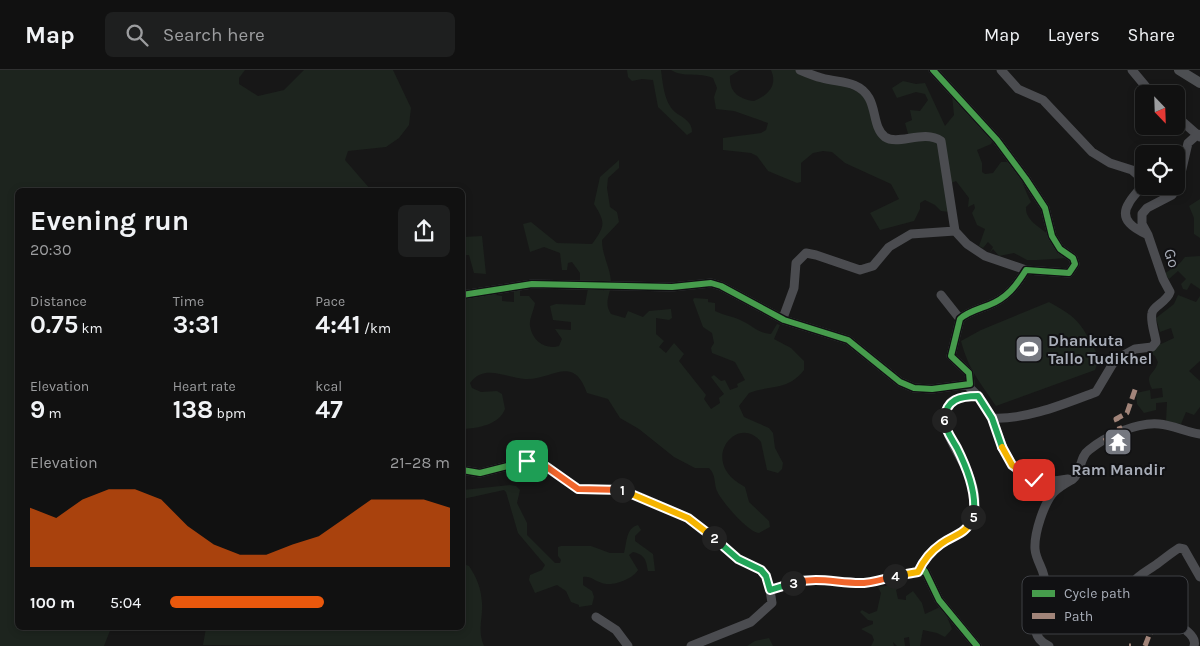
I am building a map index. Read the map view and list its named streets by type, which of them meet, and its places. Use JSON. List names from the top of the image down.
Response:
{
  "streets": {
    "street": ["Go"]
  },
  "places": {
    "sports": ["Dhankuta Tallo Tudikhel"],
    "temple": ["Ram Mandir"]
  },
  "legend": ["Cycle path", "Path"],
  "north": "bottom right",
  "page": {
    "header": "Map",
    "search": "Search here",
    "nav": ["Map", "Layers", "Share"],
    "heading": ["Evening run", "20:30"],
    "stats": [
      ["Distance", "0.75 km"],
      ["Time", "3:31"],
      ["Pace", "4:41 /km"],
      ["Elevation", "9 m"],
      ["Heart rate", "138 bpm"],
      ["kcal", "47"]
    ],
    "pins": [
      "6",
      "1",
      "5",
      "2",
      "4",
      "3"
    ],
    "chart": ["Elevation", "21–28 m"],
    "list": [
      {
        "name": "100 m",
        "note": "5:04"
      }
    ]
  }
}
